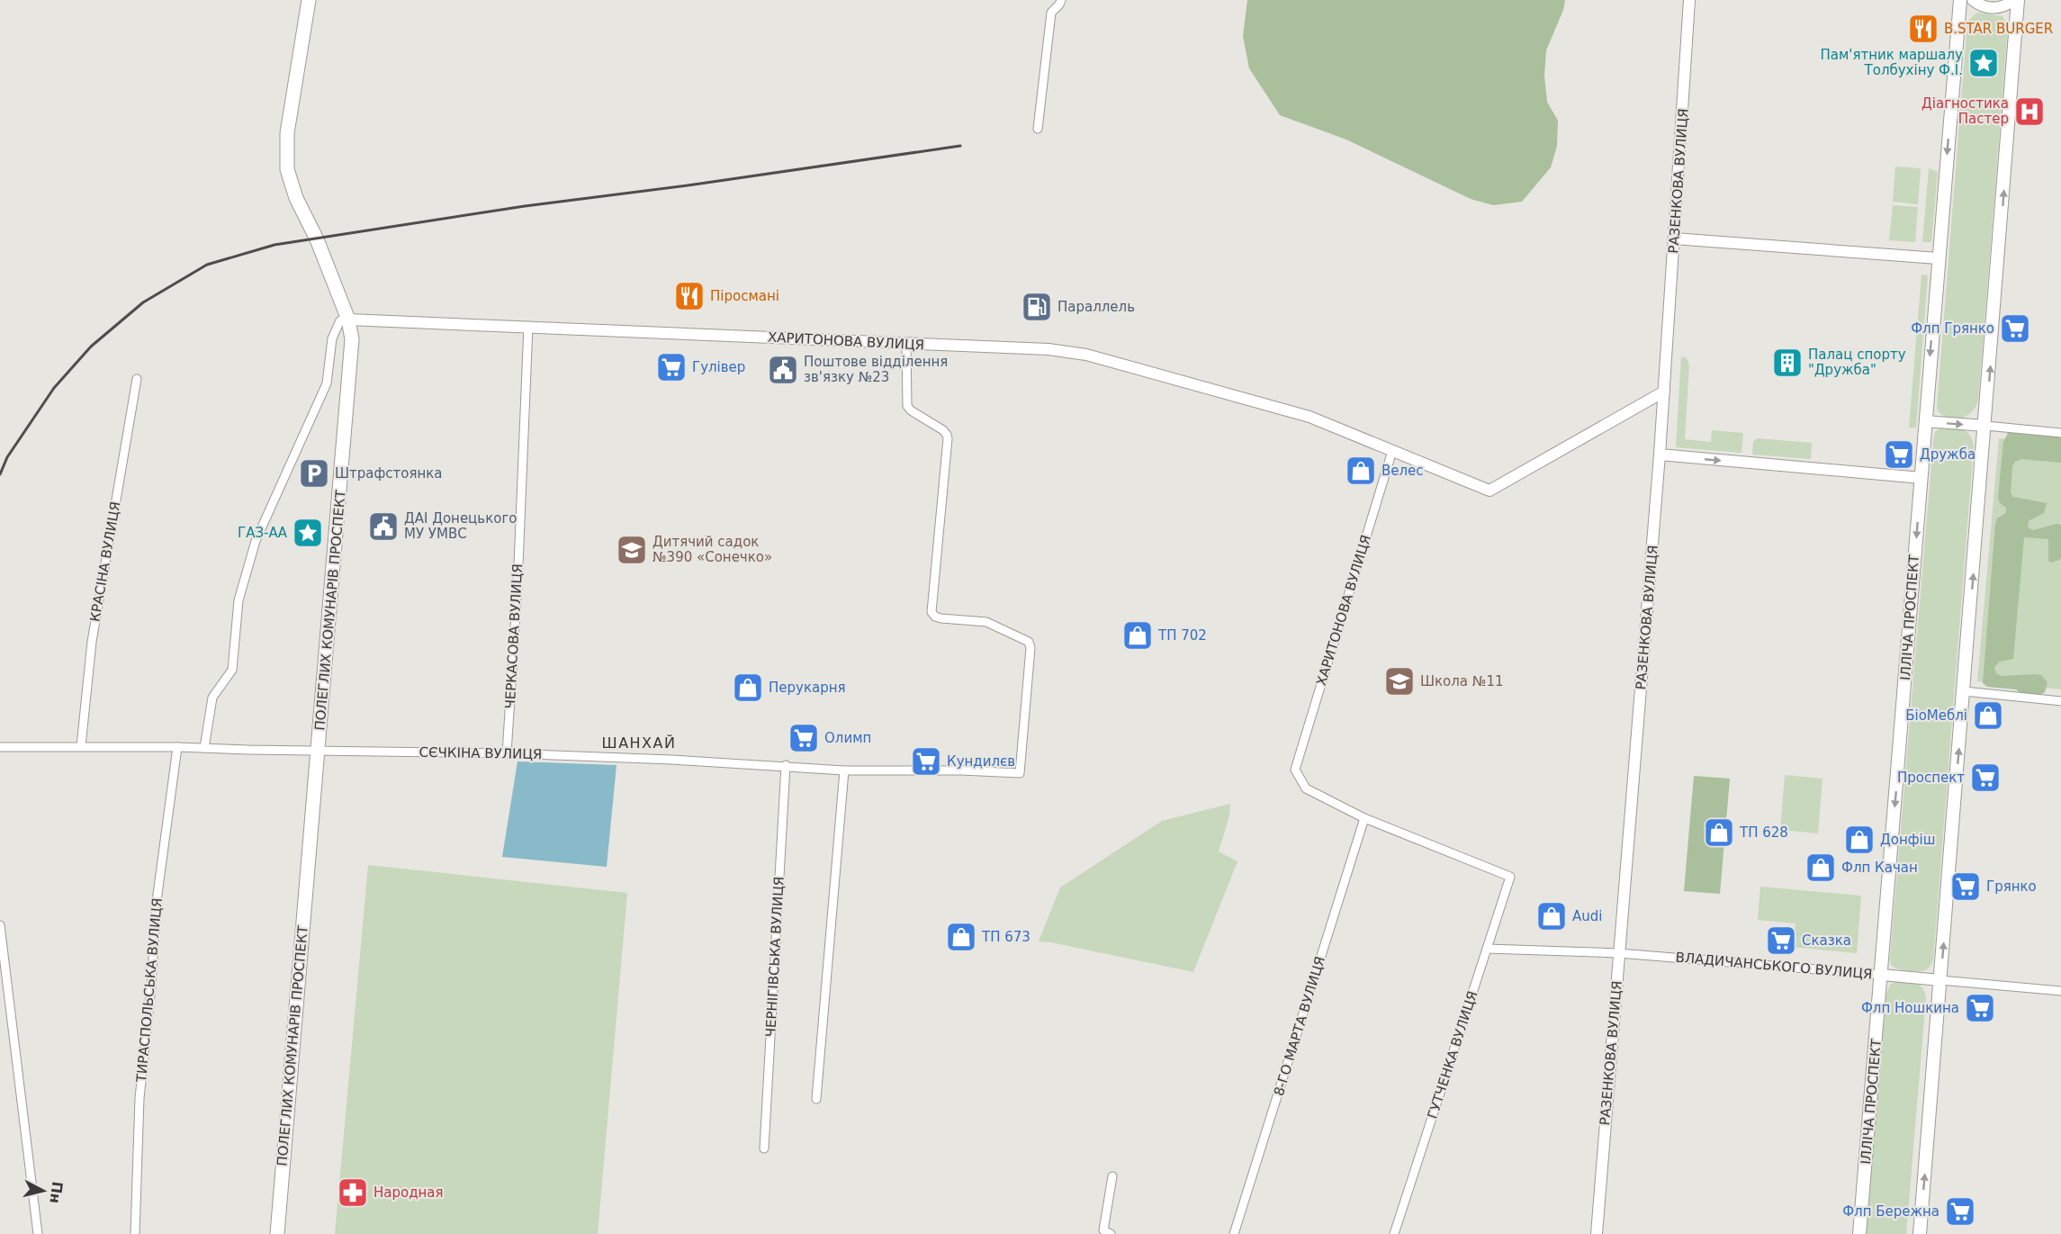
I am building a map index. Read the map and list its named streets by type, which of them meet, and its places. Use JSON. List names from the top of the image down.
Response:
{
  "streets": {
    "main road": ["ПОЛЕГЛИХ КОМУНАРІВ ПРОСПЕКТ", "ІЛЛІЧА ПРОСПЕКТ"],
    "street": [
      "РАЗЕНКОВА ВУЛИЦЯ",
      "ХАРИТОНОВА ВУЛИЦЯ",
      "КРАСІНА ВУЛИЦЯ",
      "ЧЕРКАСОВА ВУЛИЦЯ",
      "СЄЧКІНА ВУЛИЦЯ",
      "ЧЕРНІГІВСЬКА ВУЛИЦЯ",
      "ВЛАДИЧАНСЬКОГО ВУЛИЦЯ",
      "ТИРАСПОЛЬСЬКА ВУЛИЦЯ",
      "8-ГО МАРТА ВУЛИЦЯ",
      "ГУТЧЕНКА ВУЛИЦЯ"
    ]
  },
  "crossings": [
    ["РАЗЕНКОВА ВУЛИЦЯ", "ХАРИТОНОВА ВУЛИЦЯ"],
    ["РАЗЕНКОВА ВУЛИЦЯ", "ВЛАДИЧАНСЬКОГО ВУЛИЦЯ"],
    ["ХАРИТОНОВА ВУЛИЦЯ", "ПОЛЕГЛИХ КОМУНАРІВ ПРОСПЕКТ"],
    ["ХАРИТОНОВА ВУЛИЦЯ", "ЧЕРКАСОВА ВУЛИЦЯ"],
    ["ХАРИТОНОВА ВУЛИЦЯ", "СЄЧКІНА ВУЛИЦЯ"],
    ["ХАРИТОНОВА ВУЛИЦЯ", "8-ГО МАРТА ВУЛИЦЯ"],
    ["ХАРИТОНОВА ВУЛИЦЯ", "ГУТЧЕНКА ВУЛИЦЯ"],
    ["КРАСІНА ВУЛИЦЯ", "СЄЧКІНА ВУЛИЦЯ"],
    ["ПОЛЕГЛИХ КОМУНАРІВ ПРОСПЕКТ", "СЄЧКІНА ВУЛИЦЯ"],
    ["ІЛЛІЧА ПРОСПЕКТ", "ВЛАДИЧАНСЬКОГО ВУЛИЦЯ"],
    ["ЧЕРКАСОВА ВУЛИЦЯ", "СЄЧКІНА ВУЛИЦЯ"],
    ["СЄЧКІНА ВУЛИЦЯ", "ЧЕРНІГІВСЬКА ВУЛИЦЯ"],
    ["СЄЧКІНА ВУЛИЦЯ", "ТИРАСПОЛЬСЬКА ВУЛИЦЯ"],
    ["ВЛАДИЧАНСЬКОГО ВУЛИЦЯ", "ГУТЧЕНКА ВУЛИЦЯ"],
    ["8-ГО МАРТА ВУЛИЦЯ", "ГУТЧЕНКА ВУЛИЦЯ"]
  ],
  "districts": ["ШАНХАЙ"],
  "places": {
    "restaurant": ["B.STAR BURGER", "Піросмані"],
    "place": ["Пам'ятник маршалу Толбухіну Ф.І.", "ГАЗ-АА"],
    "hospital": ["Діагностика Пастер"],
    "fuel station": ["Параллель"],
    "supermarket": [
      "Флп Грянко",
      "Гулівер",
      "Дружба",
      "Олимп",
      "Кундилєв",
      "Проспект",
      "Грянко",
      "Сказка",
      "Флп Ношкина",
      "Флп Бережна"
    ],
    "building": ["Палац спорту \"Дружба\""],
    "public building": ["Поштове відділення зв'язку №23", "ДАІ Донецького МУ УМВС"],
    "shop": [
      "Велес",
      "ТП 702",
      "Перукарня",
      "БіоМеблі",
      "ТП 628",
      "Донфіш",
      "Флп Качан",
      "Audi",
      "ТП 673"
    ],
    "parking": ["Штрафстоянка"],
    "school or university": ["Дитячий садок №390 «Сонечко»", "Школа №11"],
    "pharmacy": ["Народная"]
  },
  "north": "right"
}
